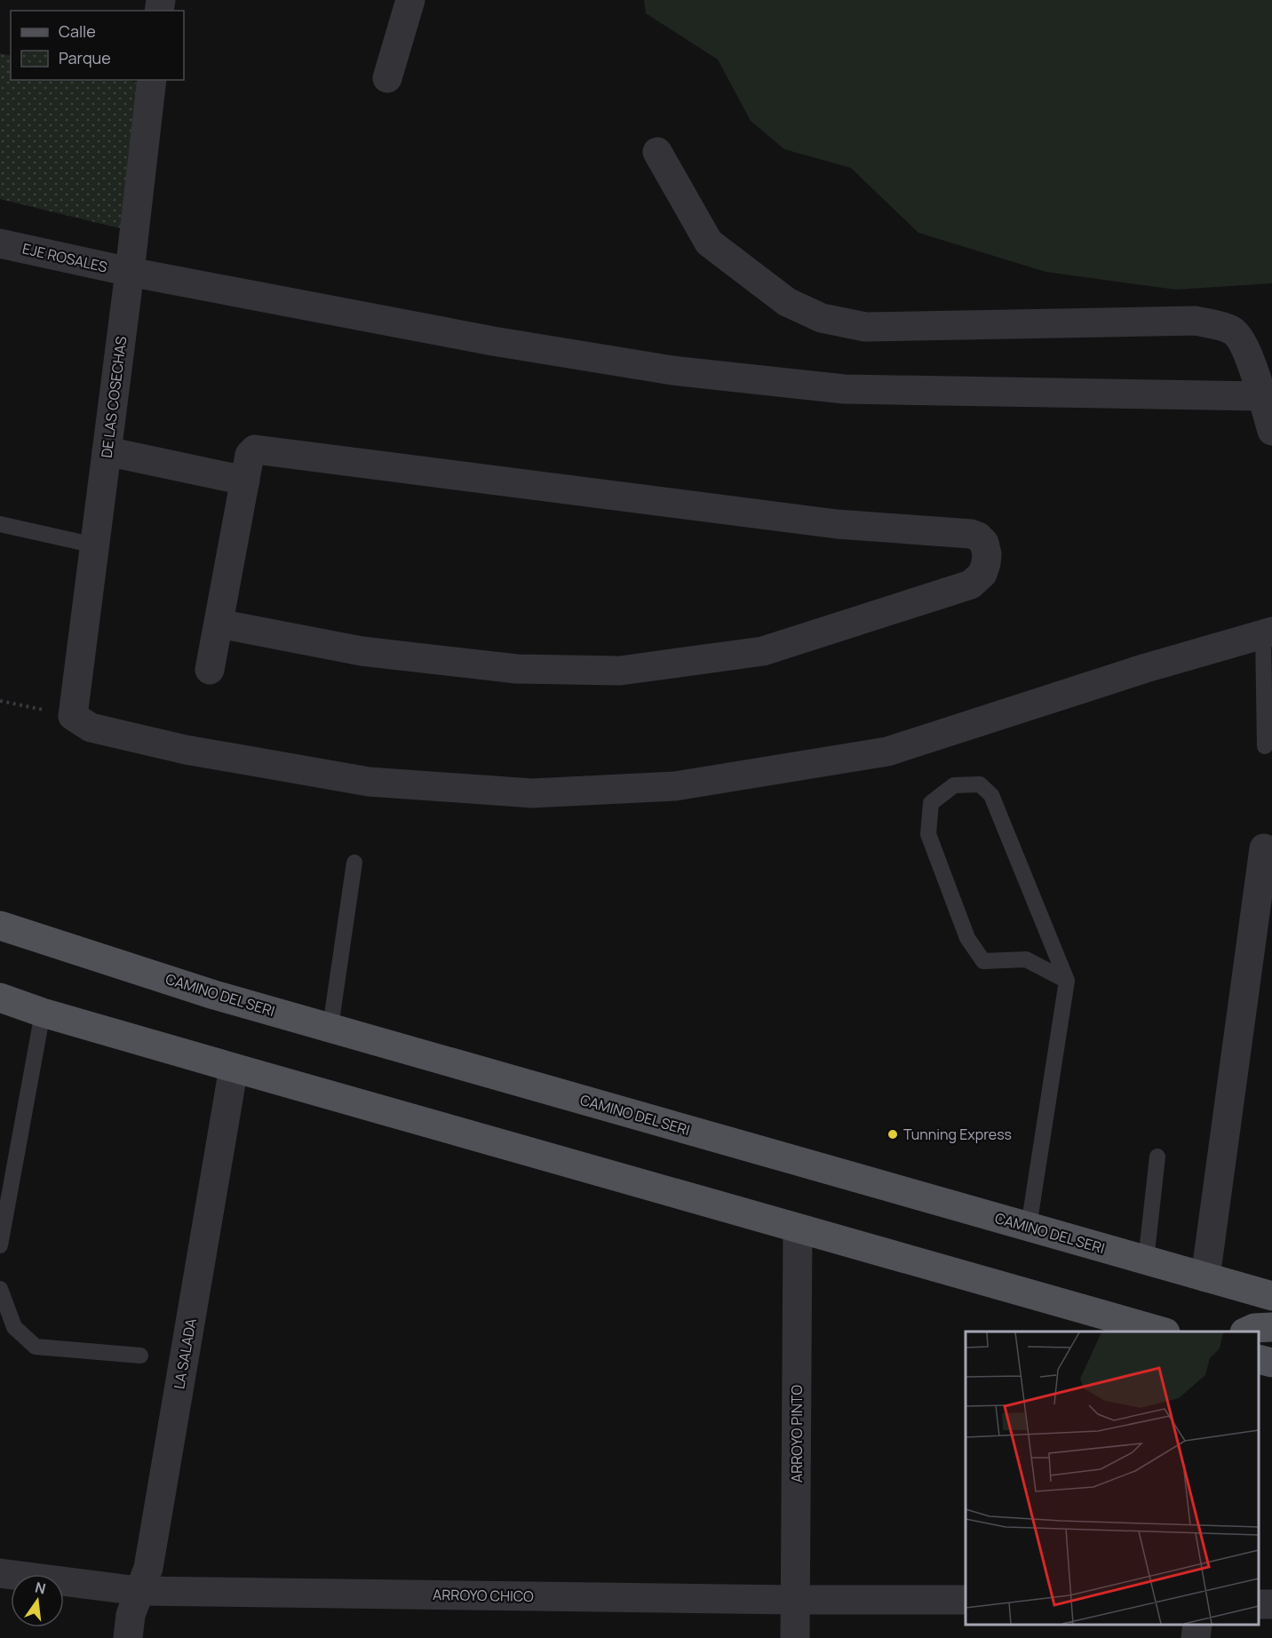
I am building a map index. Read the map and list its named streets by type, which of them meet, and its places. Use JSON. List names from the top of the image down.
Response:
{
  "streets": {
    "main road": ["CAMINO DEL SERI"],
    "street": [
      "EJE ROSALES",
      "DE LAS COSECHAS",
      "LA SALADA",
      "ARROYO PINTO",
      "ARROYO CHICO"
    ]
  },
  "crossings": [
    ["EJE ROSALES", "DE LAS COSECHAS"],
    ["LA SALADA", "ARROYO CHICO"],
    ["ARROYO PINTO", "ARROYO CHICO"]
  ],
  "places": ["Tunning Express"],
  "legend": ["Calle", "Parque"],
  "north": "top"
}
